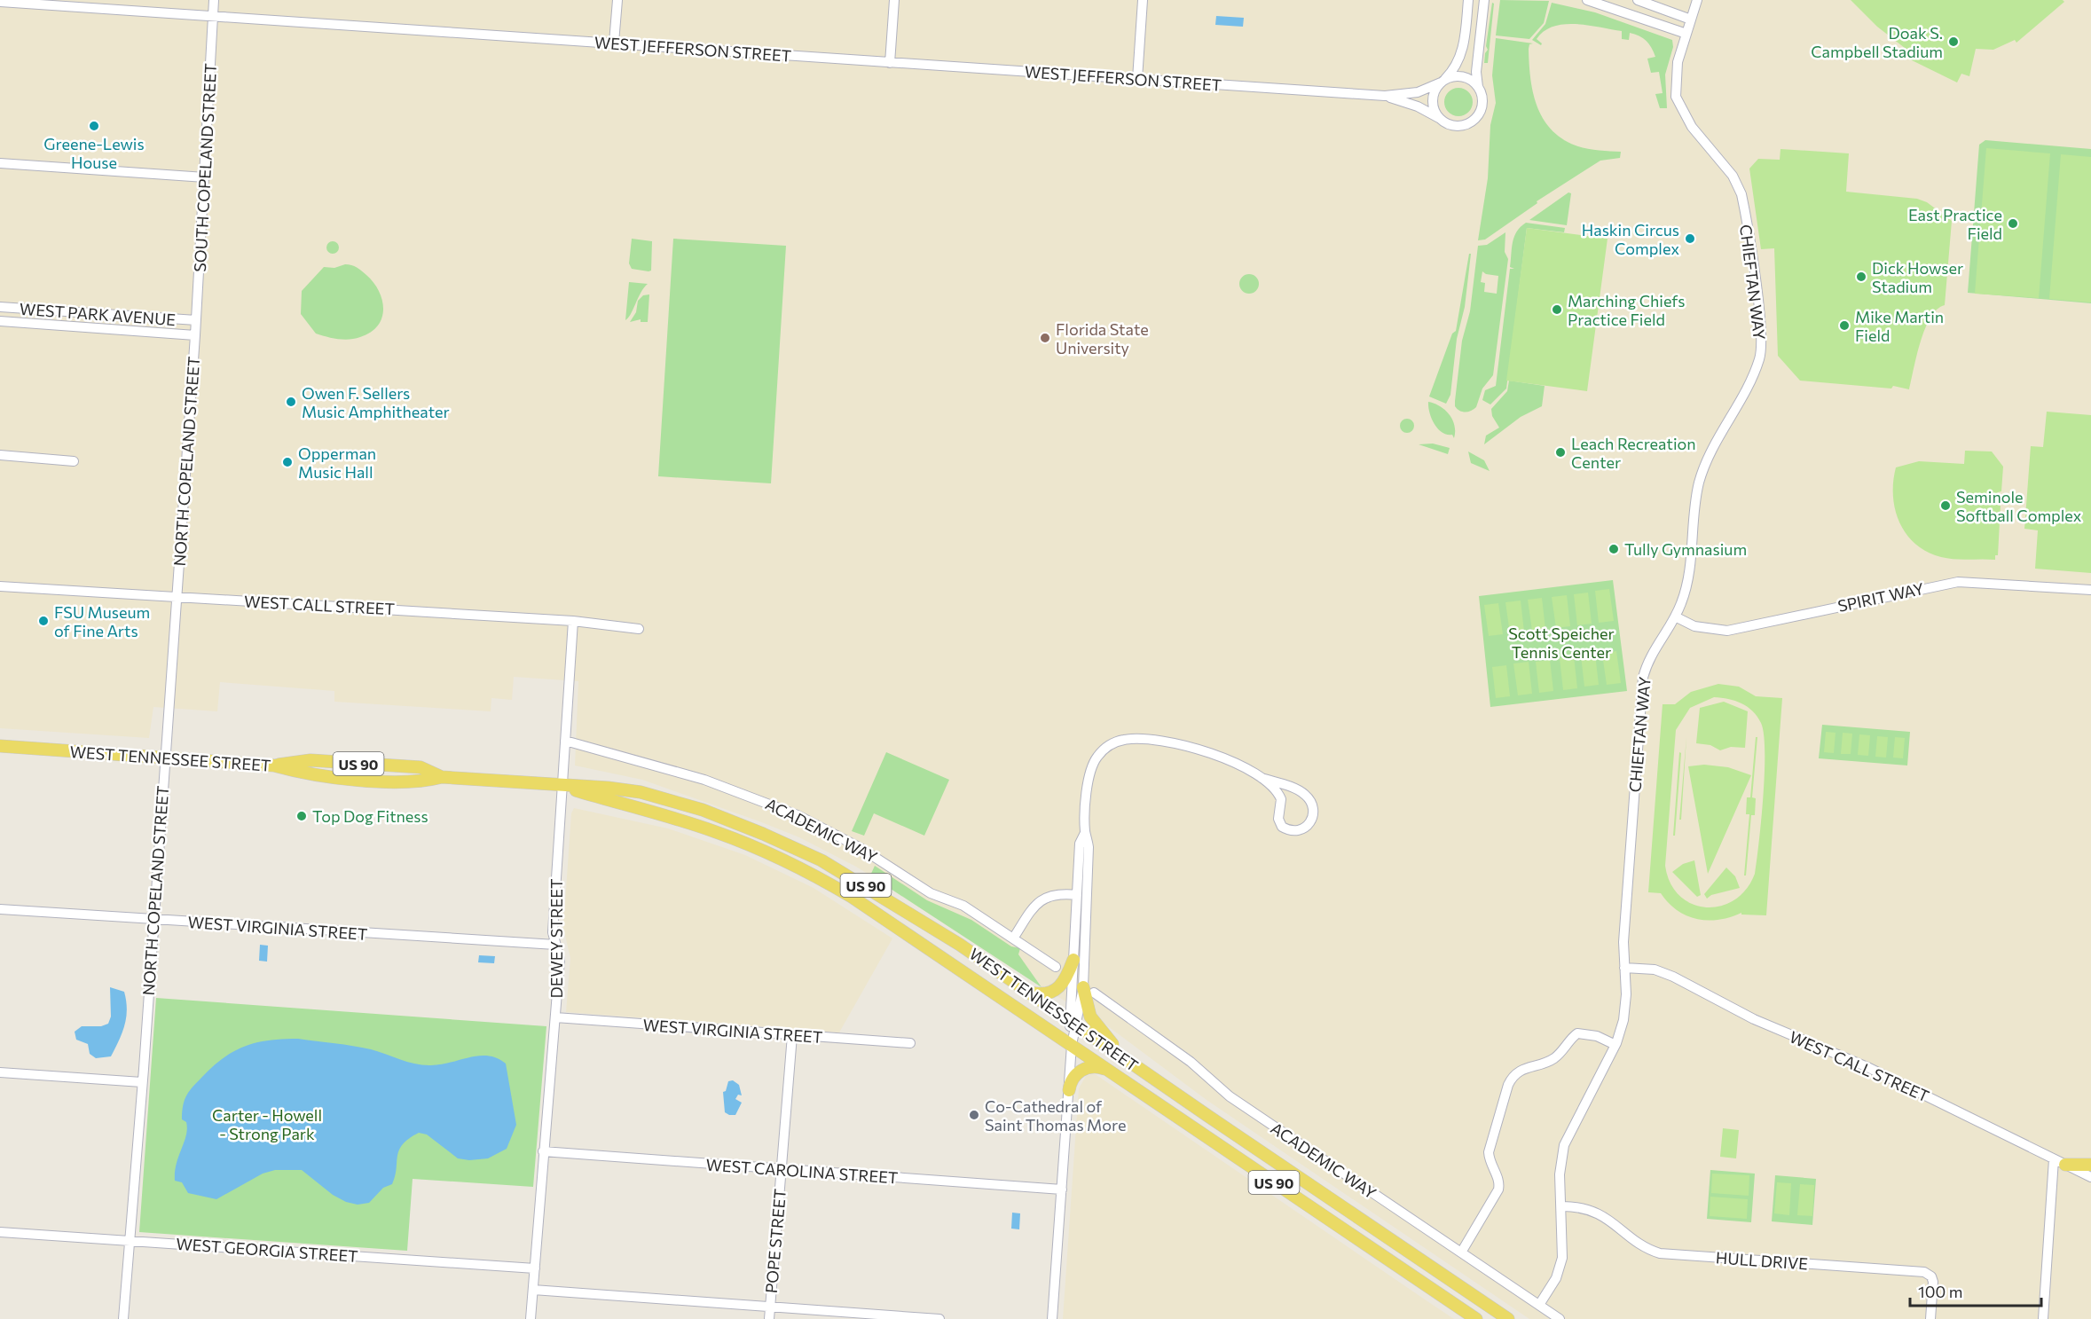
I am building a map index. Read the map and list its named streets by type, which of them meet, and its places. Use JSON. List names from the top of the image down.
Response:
{
  "streets": {
    "main road": ["WEST TENNESSEE STREET", "US 90"],
    "street": [
      "WEST JEFFERSON STREET",
      "SOUTH COPELAND STREET",
      "CHIEFTAN WAY",
      "WEST PARK AVENUE",
      "NORTH COPELAND STREET",
      "SPIRIT WAY",
      "WEST CALL STREET",
      "ACADEMIC WAY",
      "WEST VIRGINIA STREET",
      "DEWEY STREET",
      "WEST CAROLINA STREET",
      "POPE STREET",
      "WEST GEORGIA STREET",
      "HULL DRIVE"
    ]
  },
  "crossings": [
    ["WEST JEFFERSON STREET", "SOUTH COPELAND STREET"],
    ["SOUTH COPELAND STREET", "WEST PARK AVENUE"],
    ["SOUTH COPELAND STREET", "NORTH COPELAND STREET"],
    ["CHIEFTAN WAY", "SPIRIT WAY"],
    ["CHIEFTAN WAY", "WEST CALL STREET"],
    ["CHIEFTAN WAY", "ACADEMIC WAY"],
    ["CHIEFTAN WAY", "HULL DRIVE"],
    ["WEST PARK AVENUE", "NORTH COPELAND STREET"],
    ["NORTH COPELAND STREET", "WEST CALL STREET"],
    ["NORTH COPELAND STREET", "WEST TENNESSEE STREET"],
    ["NORTH COPELAND STREET", "WEST VIRGINIA STREET"],
    ["NORTH COPELAND STREET", "WEST GEORGIA STREET"],
    ["WEST CALL STREET", "DEWEY STREET"],
    ["WEST TENNESSEE STREET", "DEWEY STREET"],
    ["ACADEMIC WAY", "DEWEY STREET"],
    ["WEST VIRGINIA STREET", "DEWEY STREET"],
    ["WEST VIRGINIA STREET", "POPE STREET"],
    ["DEWEY STREET", "WEST CAROLINA STREET"],
    ["DEWEY STREET", "WEST GEORGIA STREET"],
    ["WEST CAROLINA STREET", "POPE STREET"]
  ],
  "parks": ["Scott Speicher Tennis Center", "Carter - Howell - Strong Park"],
  "places": [
    "Doak S. Campbell Stadium",
    "Greene-Lewis House",
    "East Practice Field",
    "Haskin Circus Complex",
    "Dick Howser Stadium",
    "Marching Chiefs Practice Field",
    "Mike Martin Field",
    "Florida State University",
    "Owen F. Sellers Music Amphitheater",
    "Leach Recreation Center",
    "Opperman Music Hall",
    "Seminole Softball Complex",
    "Tully Gymnasium",
    "FSU Museum of Fine Arts",
    "Top Dog Fitness",
    "Co-Cathedral of Saint Thomas More"
  ],
  "scale_bar": "100 m"
}
